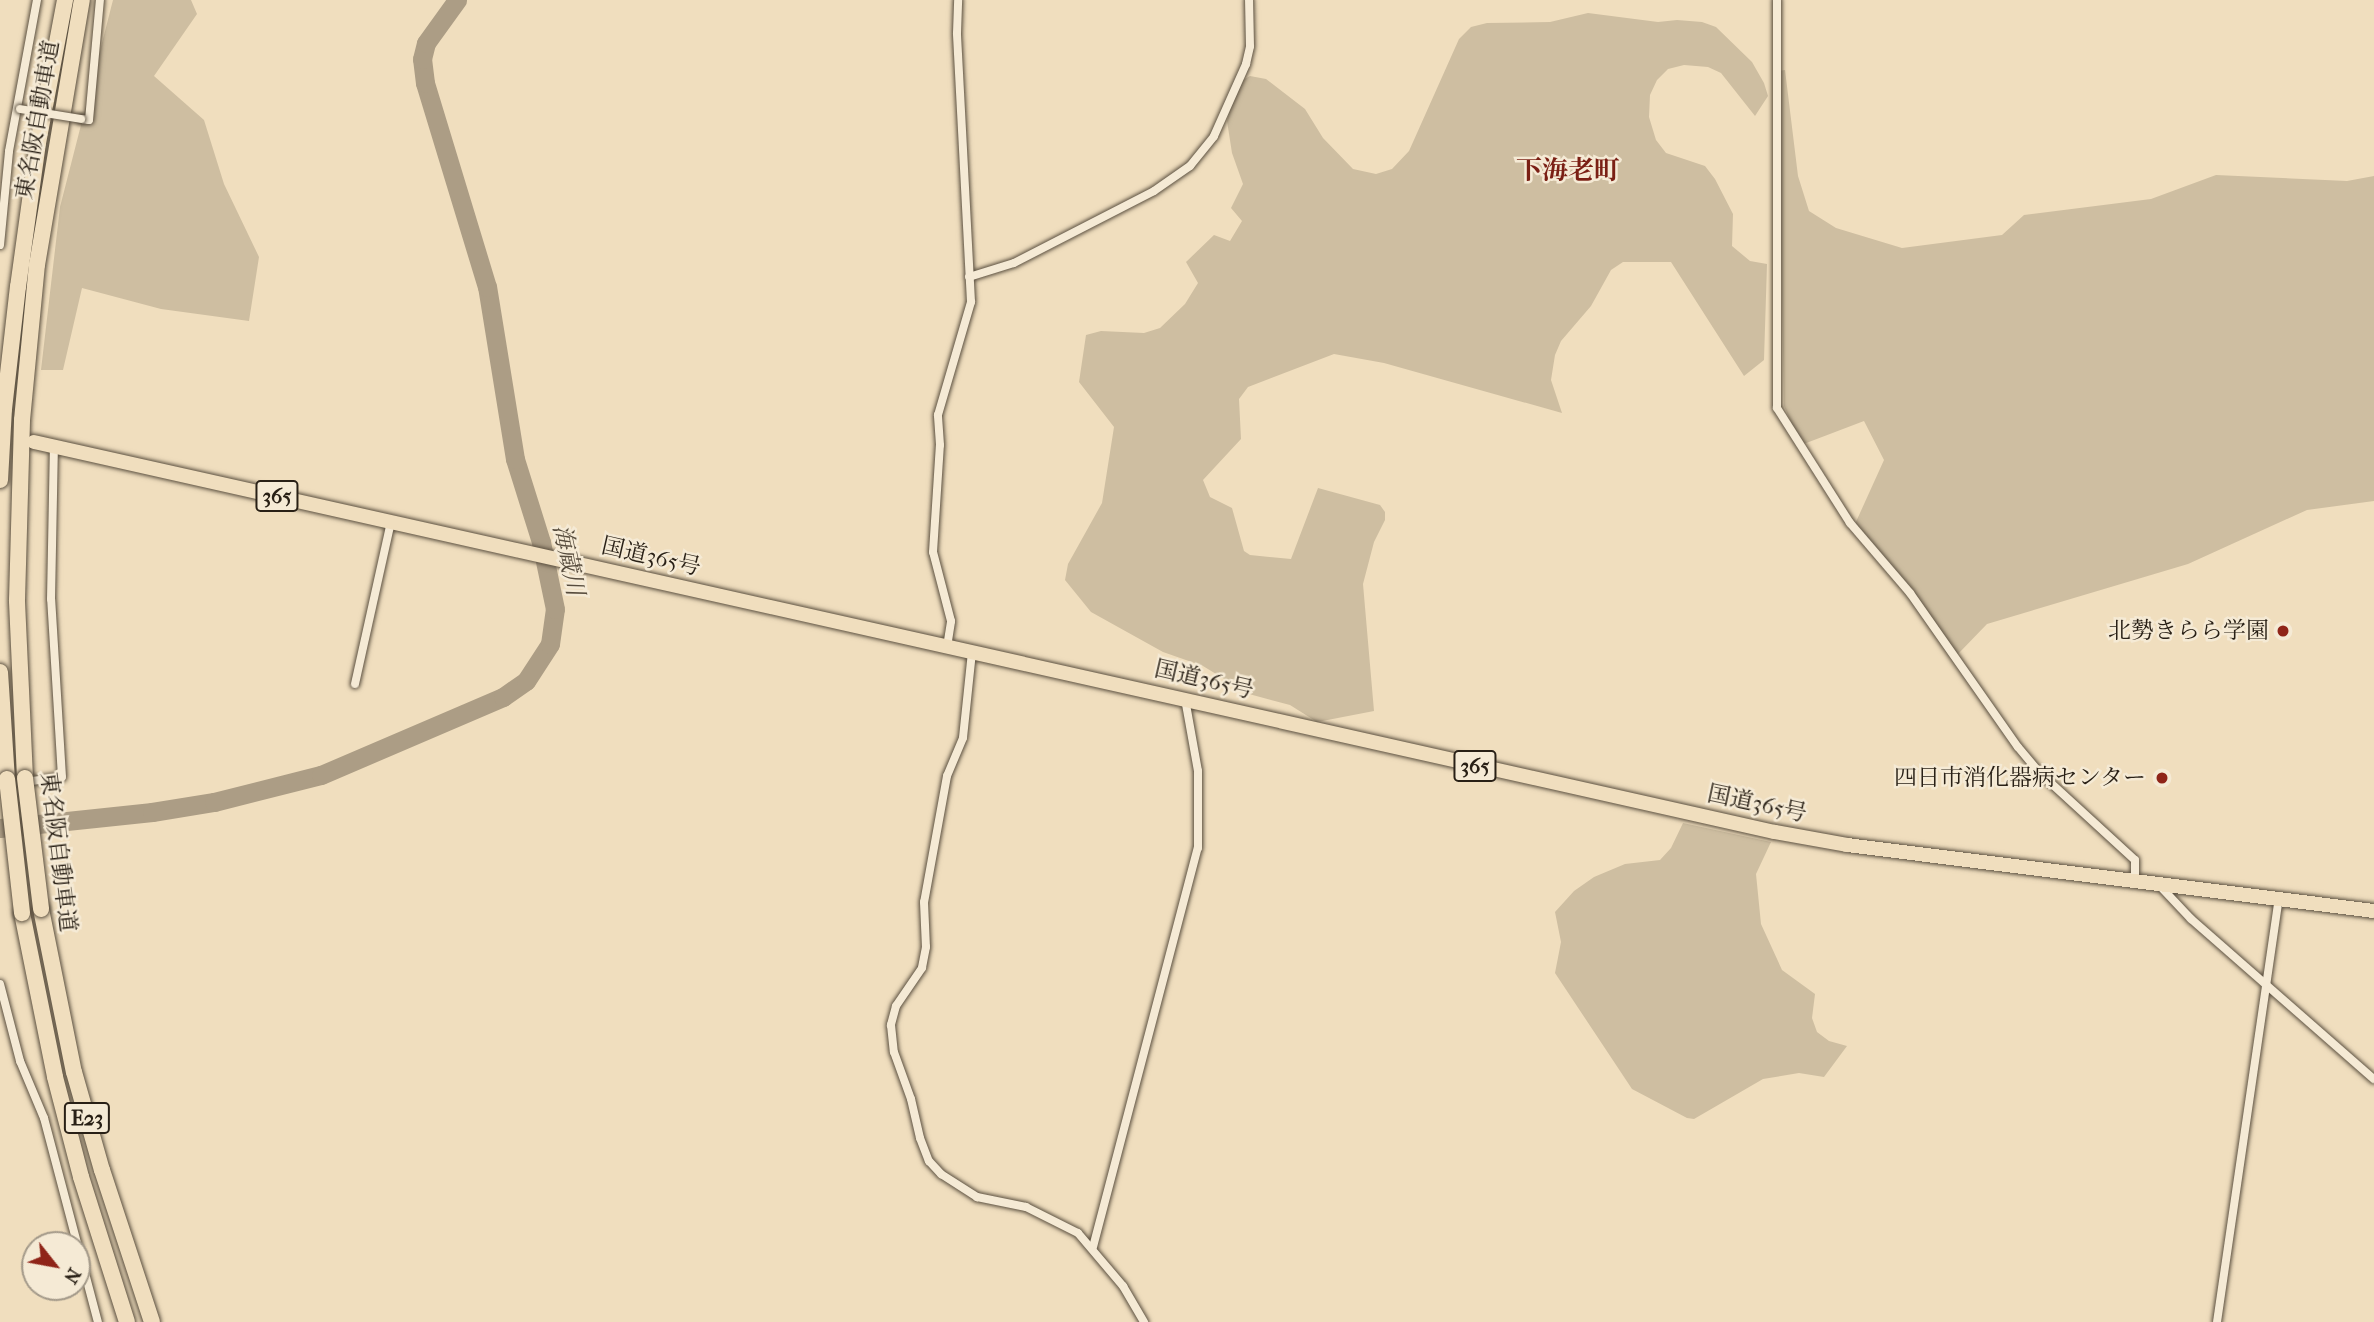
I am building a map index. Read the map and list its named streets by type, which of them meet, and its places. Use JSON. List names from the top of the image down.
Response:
{
  "streets": {
    "highway": [
      "東名阪自動車道",
      "365",
      "国道365号",
      "E23"
    ]
  },
  "districts": ["下海老町"],
  "water": ["海蔵川"],
  "places": ["北勢きらら学園", "四日市消化器病センター"],
  "north": "bottom right"
}
